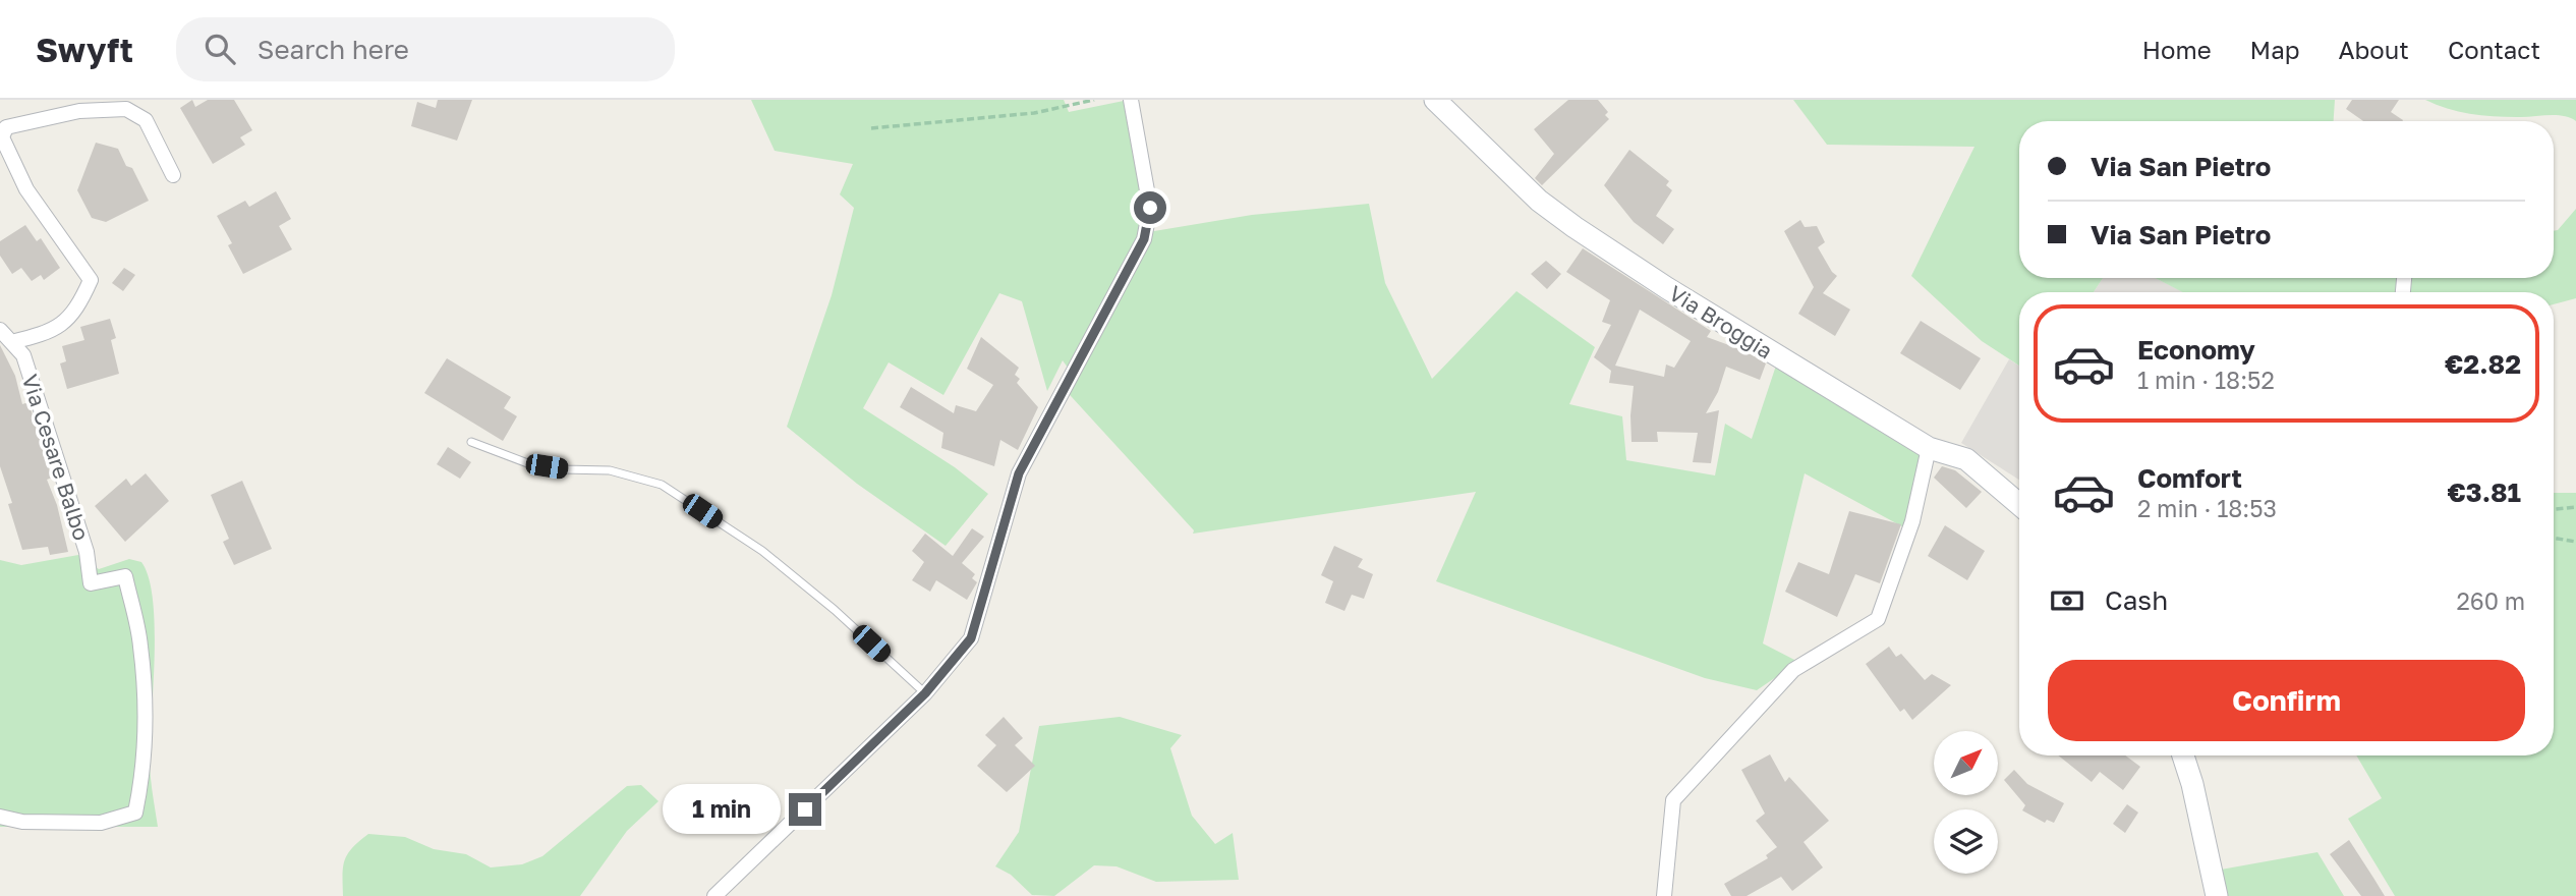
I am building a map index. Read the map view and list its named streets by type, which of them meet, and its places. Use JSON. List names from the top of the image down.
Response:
{
  "streets": {
    "street": ["Via Broggia", "Via Cesare Balbo"]
  },
  "north": "top right",
  "page": {
    "header": "Swyft",
    "search": "Search here",
    "nav": [
      "Home",
      "Map",
      "About",
      "Contact"
    ],
    "banner": ["Via San Pietro", "Via San Pietro"],
    "list": [
      {
        "name": "Economy",
        "note": "1 min · 18:52",
        "value": "€2.82"
      },
      {
        "name": "Comfort",
        "note": "2 min · 18:53",
        "value": "€3.81"
      }
    ],
    "pay": ["Cash", "260 m"],
    "buttons": "Confirm",
    "bubble": "1 min"
  }
}
